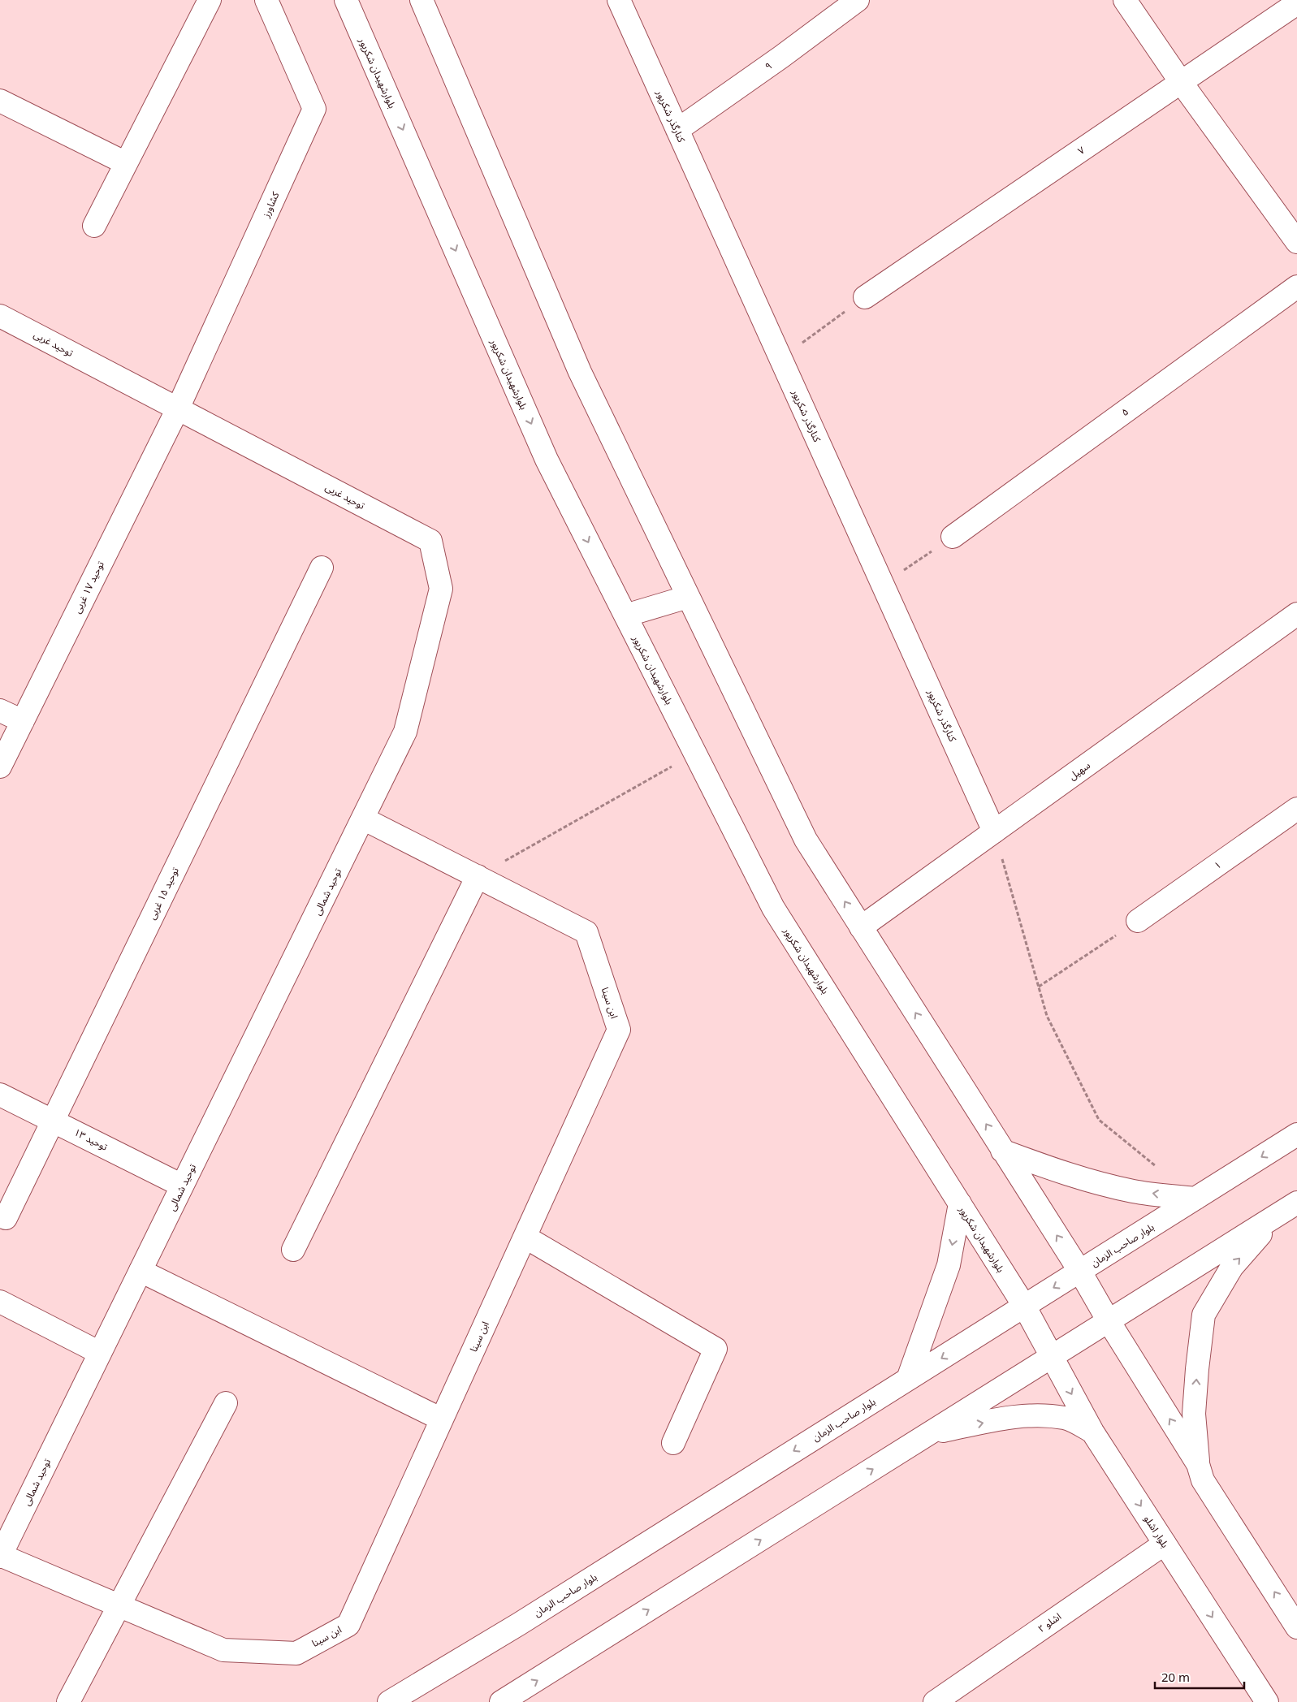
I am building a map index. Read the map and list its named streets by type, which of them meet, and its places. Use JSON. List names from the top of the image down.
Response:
{
  "streets": {
    "street": [
      "۹",
      "بلوارشهیدان شکرپور",
      "کنارگذر شکرپور",
      "۷",
      "کشاورز",
      "توحید غربی",
      "۵",
      "توحید ۱۷ غربی",
      "سهیل",
      "۱",
      "توحید شمالی",
      "توحید ۱۵ غربی",
      "ابن سینا",
      "توحید ۱۳",
      "بلوار صاحب الزمان",
      "بلوار اشلو",
      "اشلو ۲"
    ]
  },
  "crossings": [
    ["۹", "کنارگذر شکرپور"],
    ["بلوارشهیدان شکرپور", "بلوار صاحب الزمان"],
    ["بلوارشهیدان شکرپور", "بلوار اشلو"],
    ["کنارگذر شکرپور", "سهیل"],
    ["کشاورز", "توحید غربی"],
    ["کشاورز", "توحید ۱۷ غربی"],
    ["توحید غربی", "توحید ۱۷ غربی"],
    ["توحید غربی", "توحید شمالی"],
    ["توحید غربی", "ابن سینا"],
    ["توحید شمالی", "ابن سینا"],
    ["توحید شمالی", "توحید ۱۳"],
    ["توحید ۱۵ غربی", "توحید ۱۳"],
    ["بلوار اشلو", "اشلو ۲"]
  ],
  "scale_bar": "20 m"
}
